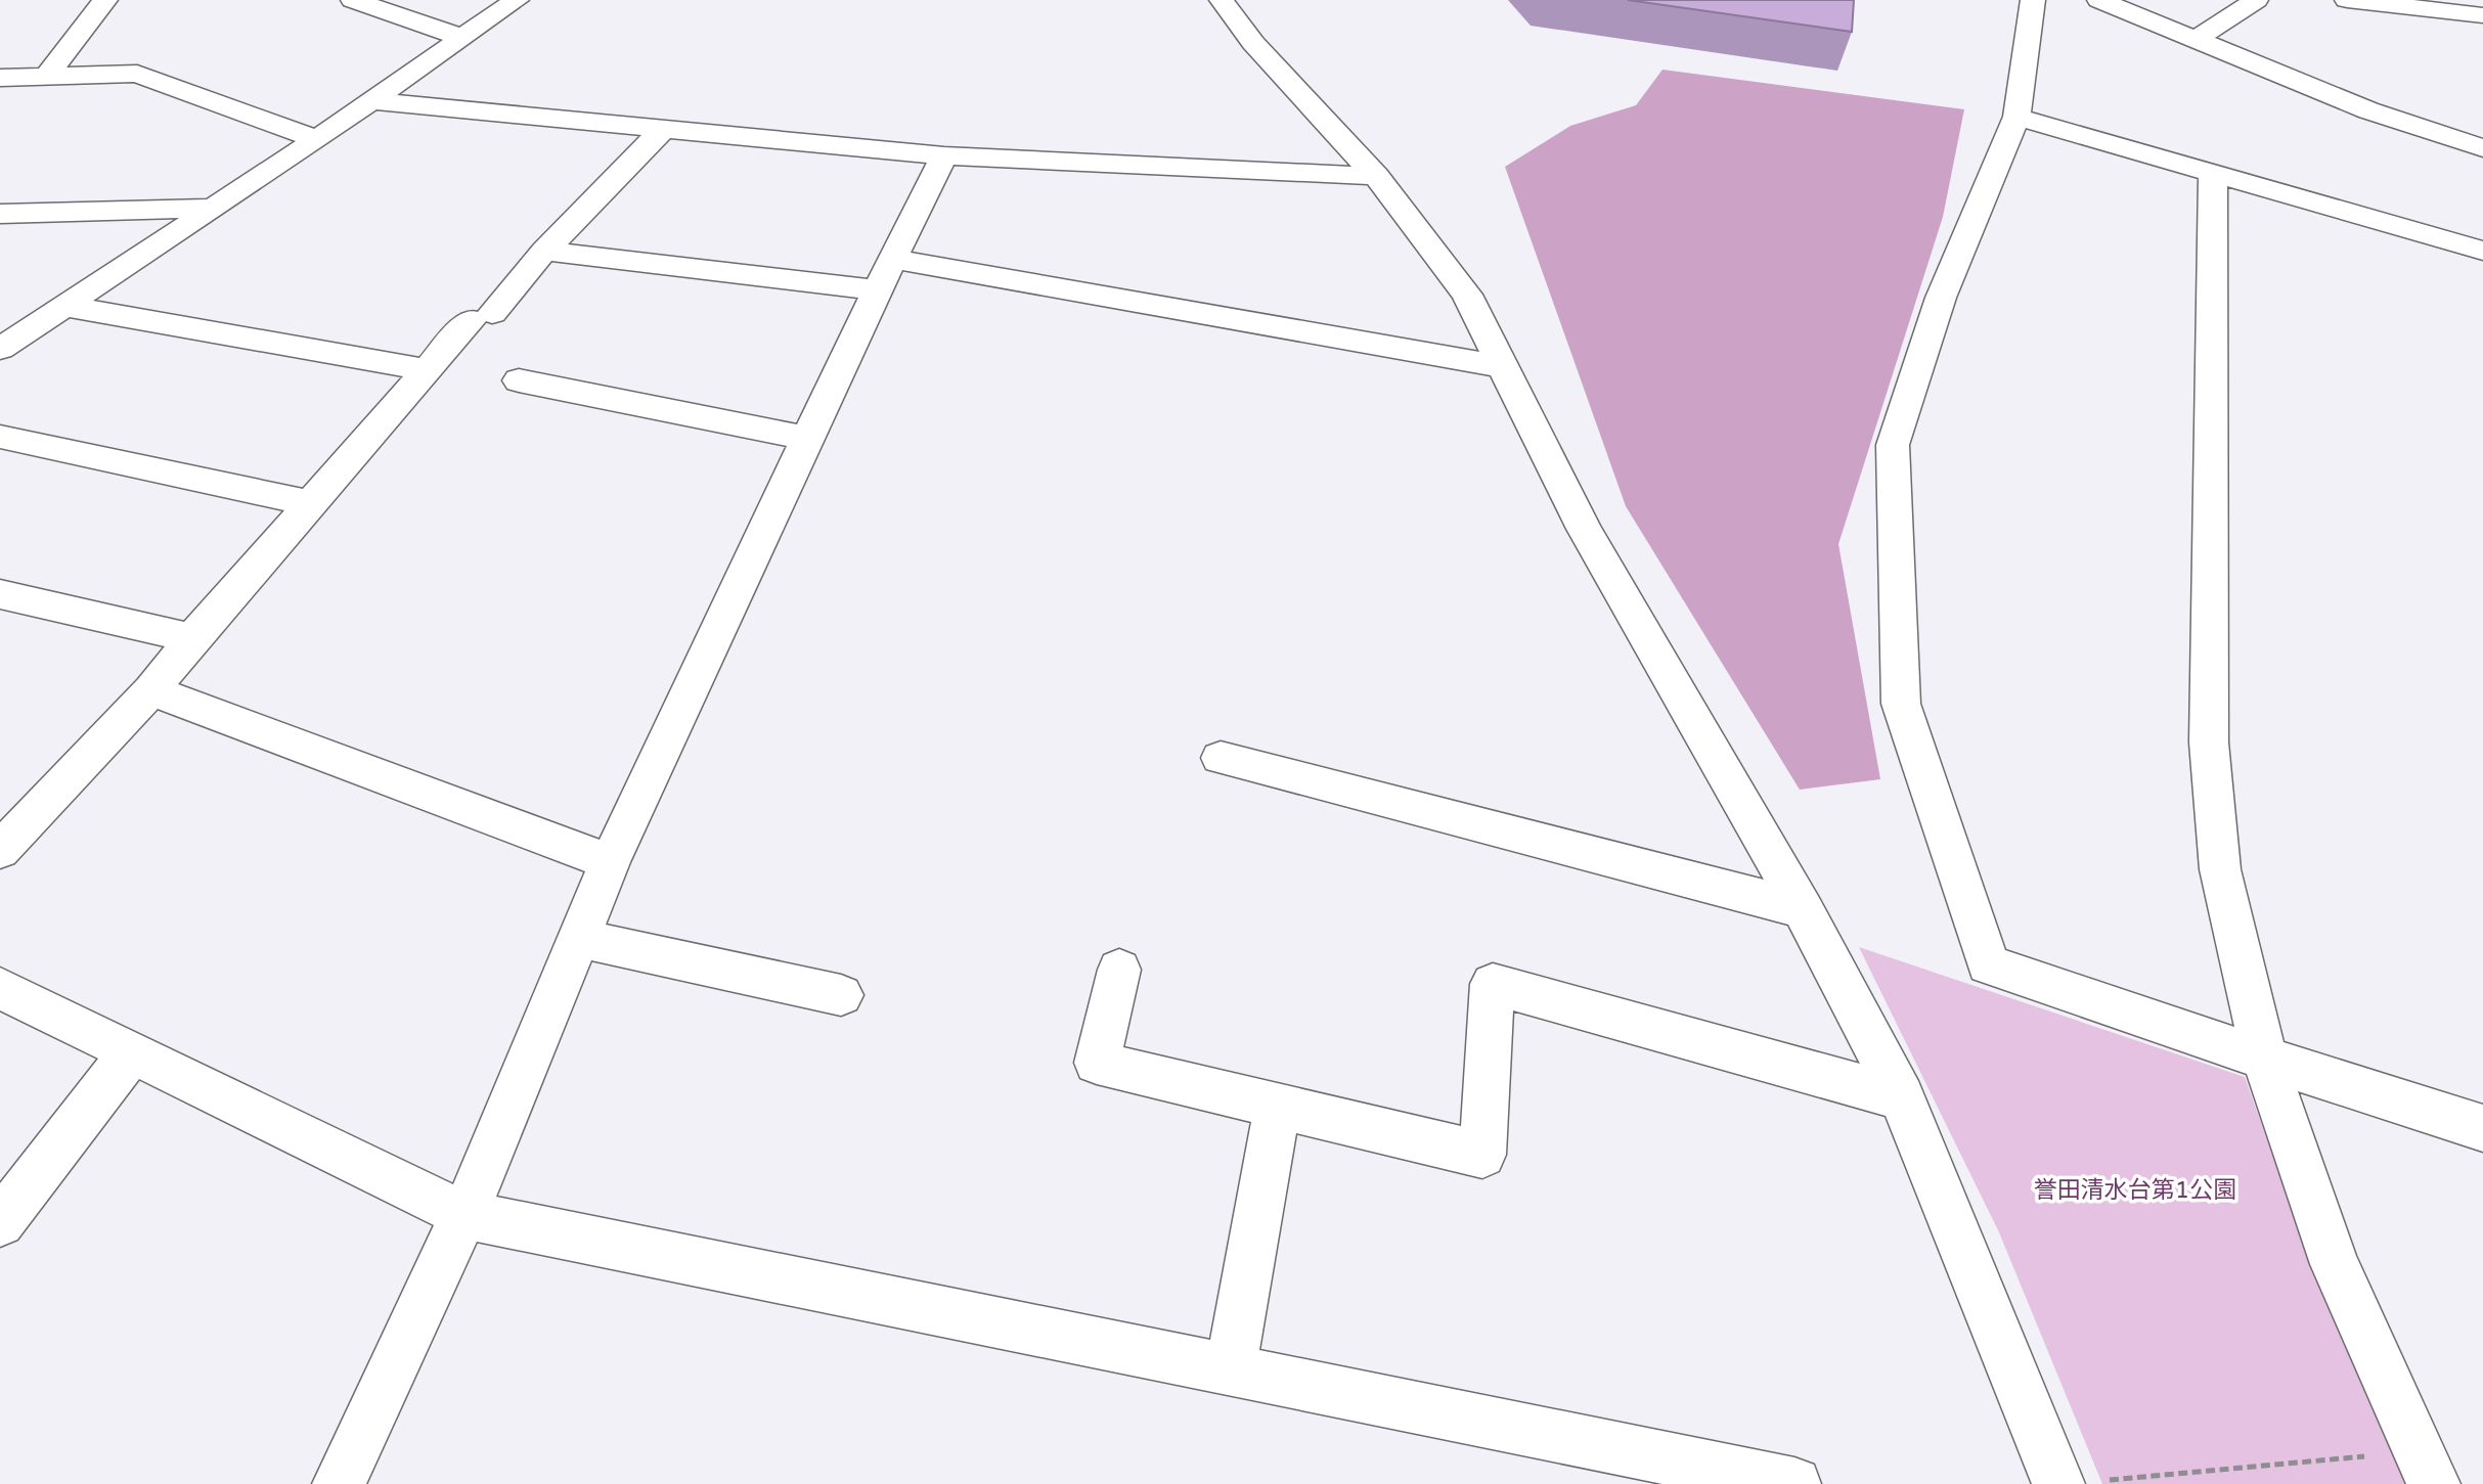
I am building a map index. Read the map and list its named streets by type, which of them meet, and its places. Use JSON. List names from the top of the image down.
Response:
{
  "parks": ["誉田清水台第1公園"]
}
